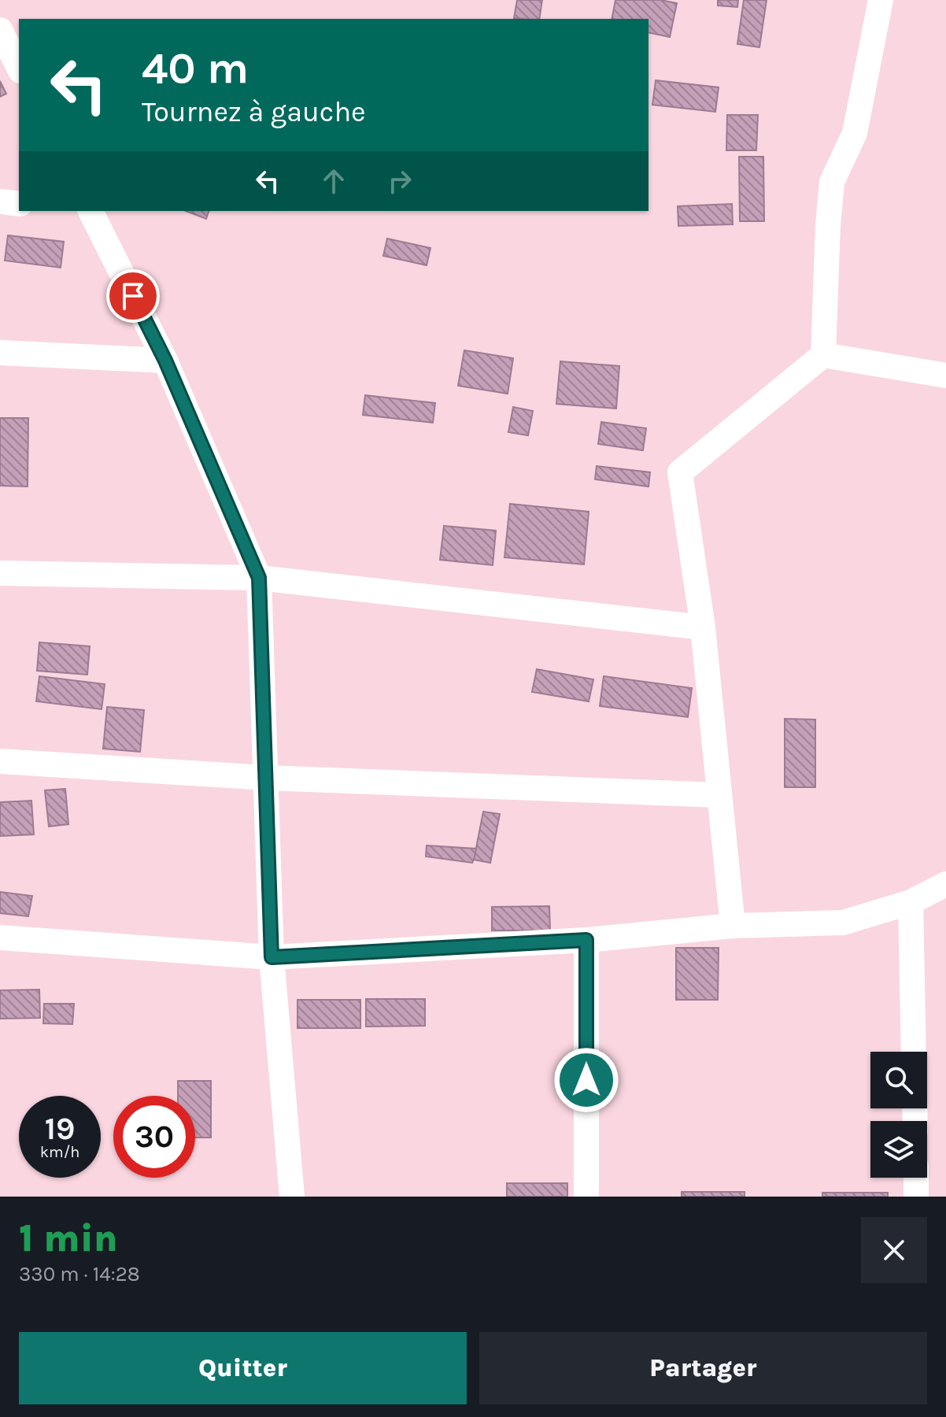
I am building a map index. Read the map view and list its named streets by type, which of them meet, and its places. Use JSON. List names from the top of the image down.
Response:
{
  "page": {
    "turn": ["40 m", "Tournez à gauche"],
    "speed": "19 km/h",
    "limit": "30",
    "heading": ["1 min", "330 m · 14:28"],
    "buttons": ["Quitter", "Partager"]
  }
}
